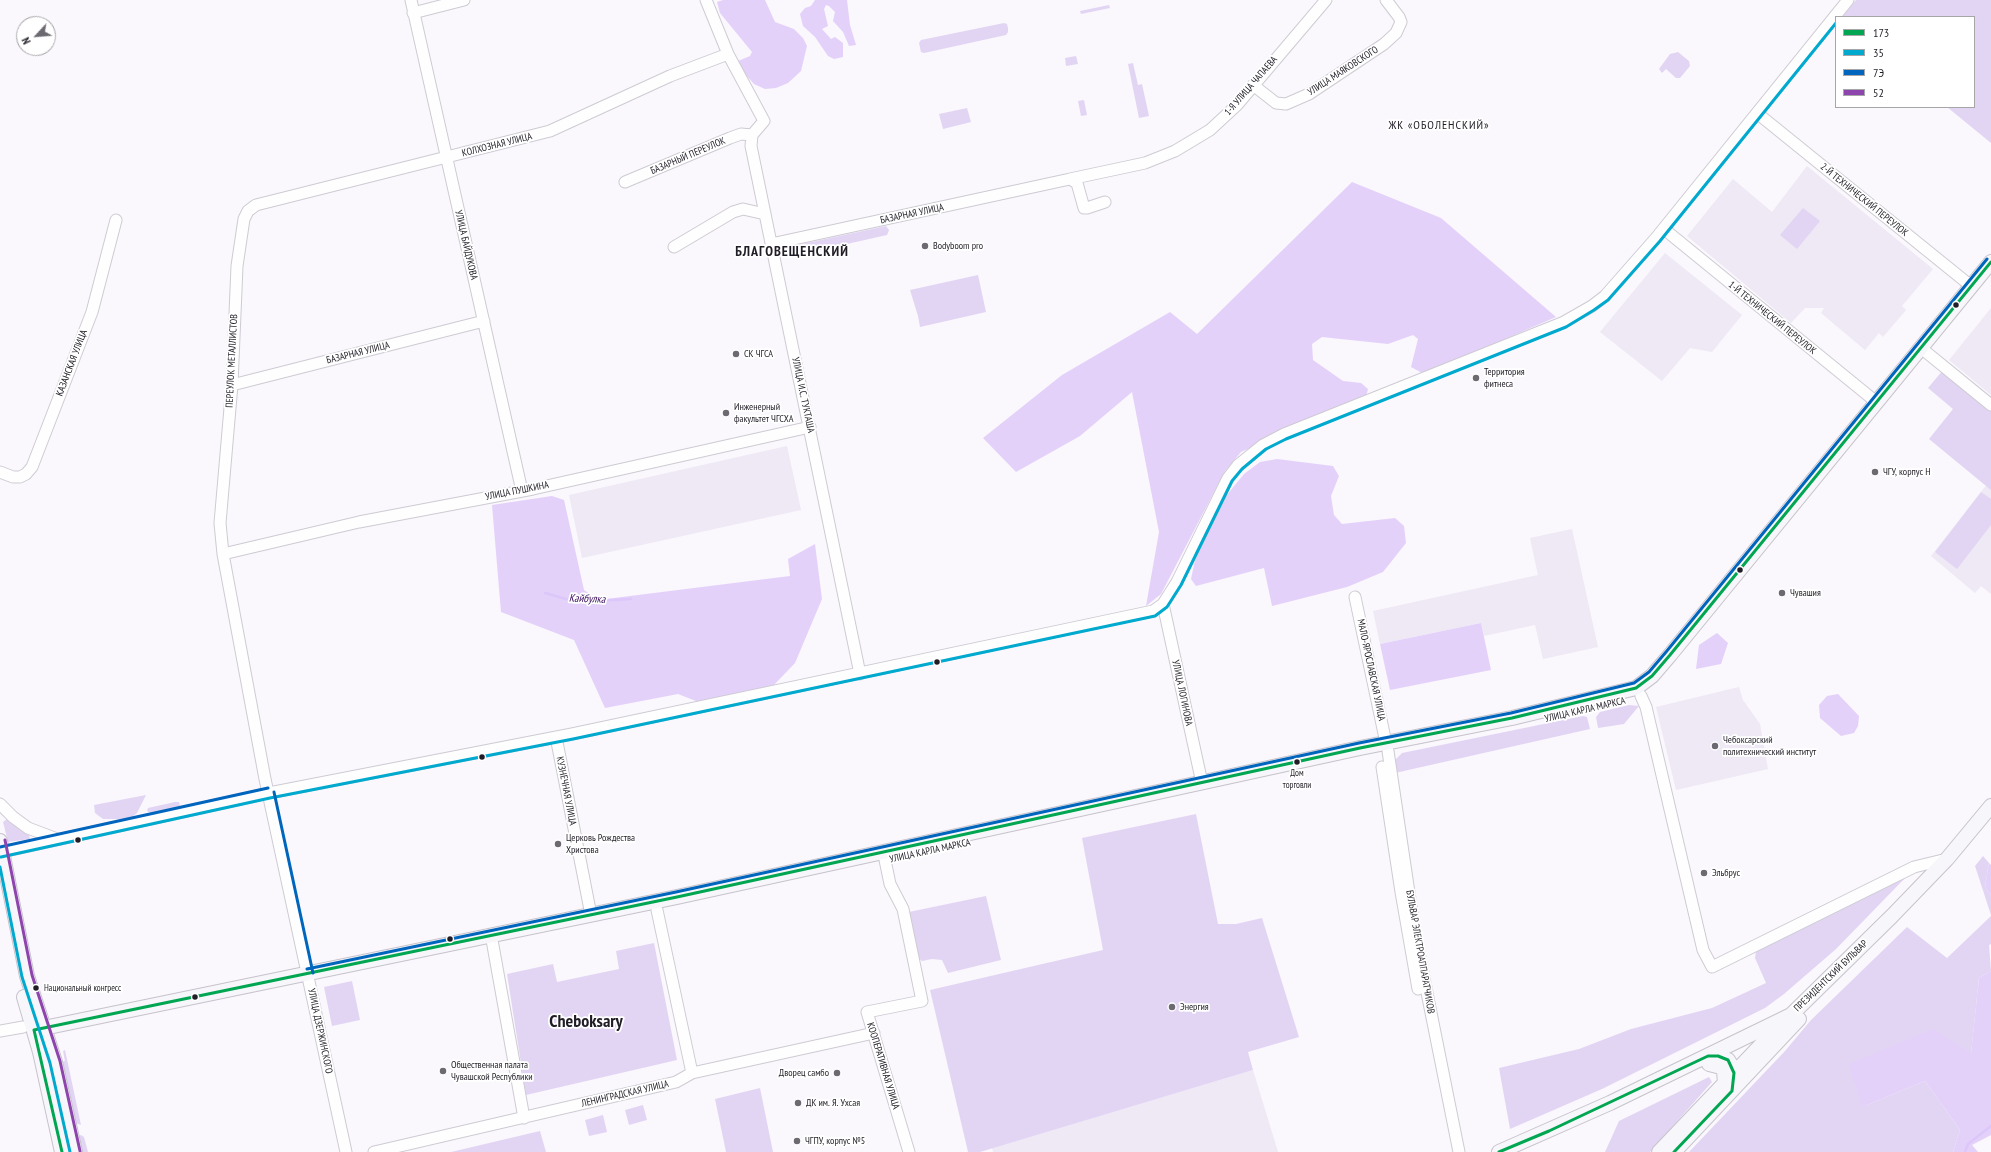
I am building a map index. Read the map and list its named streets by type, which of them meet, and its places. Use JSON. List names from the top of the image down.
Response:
{
  "streets": {
    "main road": ["УЛИЦА КАРЛА МАРКСА", "ПРЕЗИДЕНТСКИЙ БУЛЬВАР"],
    "street": [
      "УЛИЦА МАЯКОВСКОГО",
      "1-Я УЛИЦА ЧАПАЕВА",
      "КОЛХОЗНАЯ УЛИЦА",
      "БАЗАРНЫЙ ПЕРЕУЛОК",
      "2-Й ТЕХНИЧЕСКИЙ ПЕРЕУЛОК",
      "БАЗАРНАЯ УЛИЦА",
      "УЛИЦА БАЙДУКОВА",
      "1-Й ТЕХНИЧЕСКИЙ ПЕРЕУЛОК",
      "ПЕРЕУЛОК МЕТАЛЛИСТОВ",
      "КАЗАНСКАЯ УЛИЦА",
      "УЛИЦА И.С. ТУКТАША",
      "УЛИЦА ПУШКИНА",
      "МАЛО-ЯРОСЛАВСКАЯ УЛИЦА",
      "УЛИЦА ЛОГИНОВА",
      "КУЗНЕЧНАЯ УЛИЦА",
      "БУЛЬВАР ЭЛЕКТРОАППАРАТЧИКОВ",
      "УЛИЦА ДЗЕРЖИНСКОГО",
      "КООПЕРАТИВНАЯ УЛИЦА",
      "ЛЕНИНГРАДСКАЯ УЛИЦА"
    ]
  },
  "crossings": [
    ["УЛИЦА МАЯКОВСКОГО", "1-Я УЛИЦА ЧАПАЕВА"],
    ["1-Я УЛИЦА ЧАПАЕВА", "БАЗАРНАЯ УЛИЦА"],
    ["КОЛХОЗНАЯ УЛИЦА", "УЛИЦА БАЙДУКОВА"],
    ["КОЛХОЗНАЯ УЛИЦА", "ПЕРЕУЛОК МЕТАЛЛИСТОВ"],
    ["БАЗАРНЫЙ ПЕРЕУЛОК", "УЛИЦА И.С. ТУКТАША"],
    ["БАЗАРНАЯ УЛИЦА", "УЛИЦА БАЙДУКОВА"],
    ["БАЗАРНАЯ УЛИЦА", "ПЕРЕУЛОК МЕТАЛЛИСТОВ"],
    ["БАЗАРНАЯ УЛИЦА", "УЛИЦА И.С. ТУКТАША"],
    ["УЛИЦА БАЙДУКОВА", "УЛИЦА ПУШКИНА"],
    ["ПЕРЕУЛОК МЕТАЛЛИСТОВ", "УЛИЦА ПУШКИНА"],
    ["ПЕРЕУЛОК МЕТАЛЛИСТОВ", "УЛИЦА ДЗЕРЖИНСКОГО"],
    ["УЛИЦА И.С. ТУКТАША", "УЛИЦА ПУШКИНА"],
    ["УЛИЦА ПУШКИНА", "УЛИЦА ДЗЕРЖИНСКОГО"],
    ["МАЛО-ЯРОСЛАВСКАЯ УЛИЦА", "УЛИЦА КАРЛА МАРКСА"],
    ["МАЛО-ЯРОСЛАВСКАЯ УЛИЦА", "БУЛЬВАР ЭЛЕКТРОАППАРАТЧИКОВ"],
    ["УЛИЦА ЛОГИНОВА", "УЛИЦА КАРЛА МАРКСА"],
    ["УЛИЦА КАРЛА МАРКСА", "КУЗНЕЧНАЯ УЛИЦА"],
    ["УЛИЦА КАРЛА МАРКСА", "БУЛЬВАР ЭЛЕКТРОАППАРАТЧИКОВ"],
    ["УЛИЦА КАРЛА МАРКСА", "УЛИЦА ДЗЕРЖИНСКОГО"],
    ["УЛИЦА КАРЛА МАРКСА", "КООПЕРАТИВНАЯ УЛИЦА"],
    ["КООПЕРАТИВНАЯ УЛИЦА", "ЛЕНИНГРАДСКАЯ УЛИЦА"]
  ],
  "districts": ["ЖК «ОБОЛЕНСКИЙ»", "БЛАГОВЕЩЕНСКИЙ", "Cheboksary"],
  "water": ["Кайбулка"],
  "places": [
    "Bodyboom pro",
    "СК ЧГСА",
    "Территория фитнеса",
    "Инженерный факультет ЧГСХА",
    "ЧГУ, корпус Н",
    "Чувашия",
    "Чебоксарский политехнический институт",
    "Дом торговли",
    "Церковь Рождества Христова",
    "Эльбрус",
    "Национальный конгресс",
    "Энергия",
    "Общественная палата Чувашской Республики",
    "Дворец самбо",
    "ДК им. Я. Ухсая",
    "ЧГПУ, корпус №5"
  ],
  "lines": [
    "transit line 35",
    "transit line 7Э",
    "transit line 173",
    "transit line 52"
  ],
  "legend": [
    "173",
    "35",
    "7Э",
    "52"
  ],
  "north": "bottom left"
}
